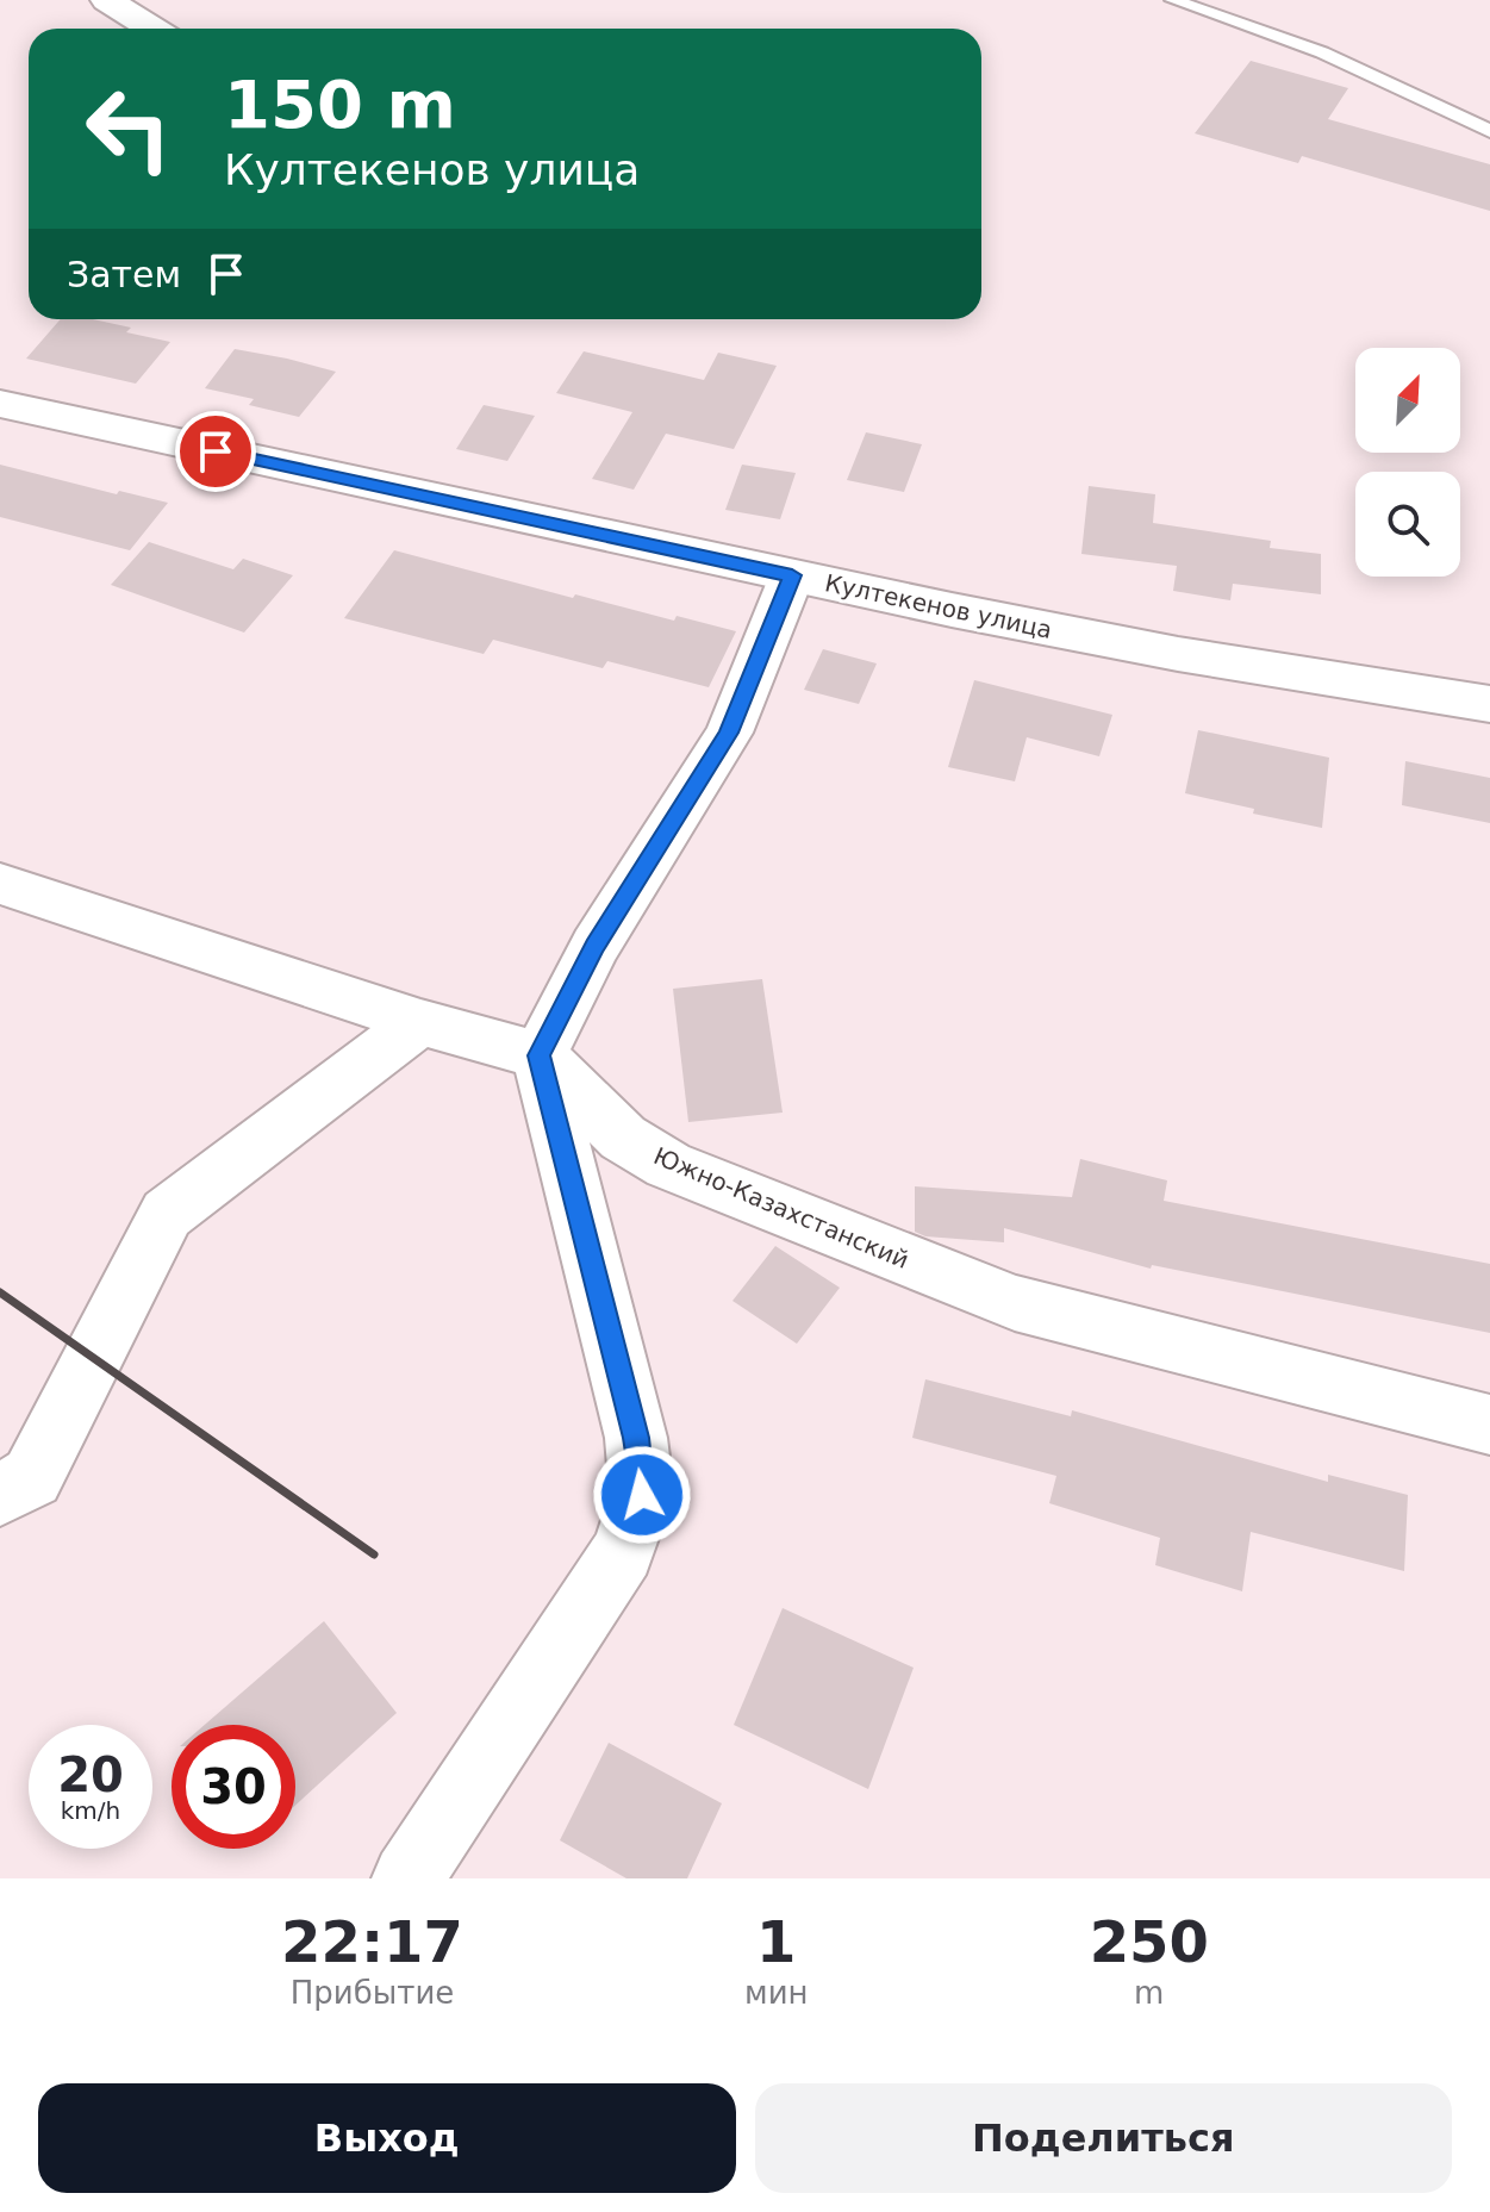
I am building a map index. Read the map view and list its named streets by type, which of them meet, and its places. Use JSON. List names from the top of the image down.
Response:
{
  "streets": {
    "street": ["Култекенов улица", "Южно-Казахстанский"]
  },
  "north": "top right",
  "page": {
    "turn": ["150 m", "Култекенов улица"],
    "then": "Затем",
    "speed": "20 km/h",
    "limit": "30",
    "eta": [
      "22:17",
      "Прибытие",
      "1",
      "мин",
      "250",
      "m"
    ],
    "buttons": ["Выход", "Поделиться"]
  }
}
